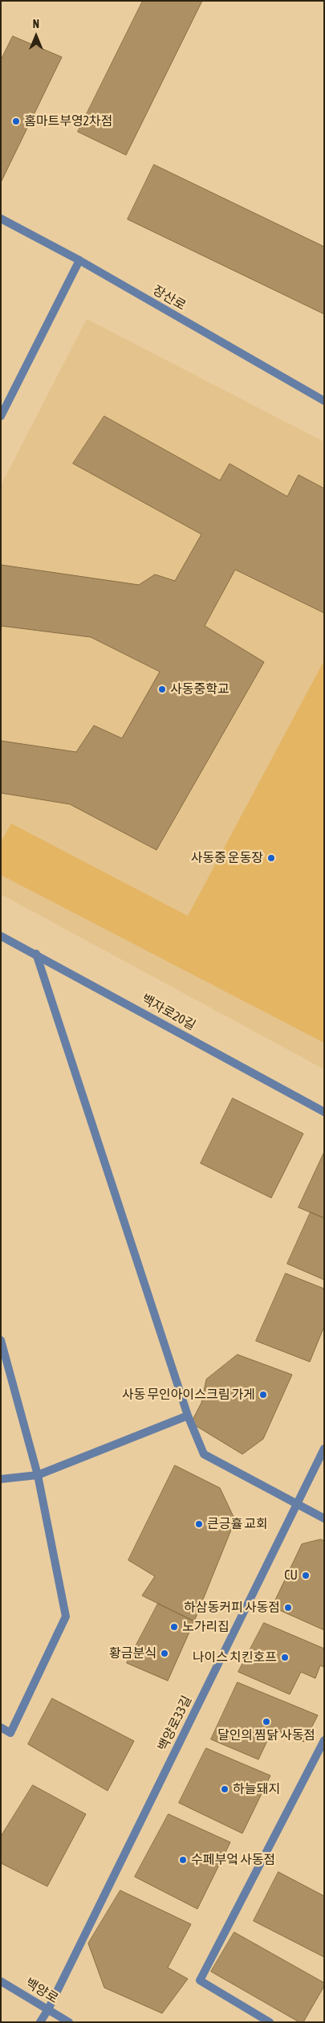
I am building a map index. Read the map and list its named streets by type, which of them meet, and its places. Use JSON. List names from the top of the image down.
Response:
{
  "streets": {
    "street": [
      "장산로",
      "백자로20길",
      "백양로33길",
      "백양로"
    ]
  },
  "crossings": [
    ["백양로33길", "백양로"]
  ],
  "places": [
    "홈마트부영2차점",
    "사동중학교",
    "사동중 운동장",
    "사동 무인아이스크림 가게",
    "큰긍휼 교회",
    "CU",
    "하삼동커피 사동점",
    "노가리집",
    "황금분식",
    "나이스 치킨호프",
    "달인의 찜닭 사동점",
    "하늘돼지",
    "수페부엌 사동점"
  ],
  "north": "top"
}
